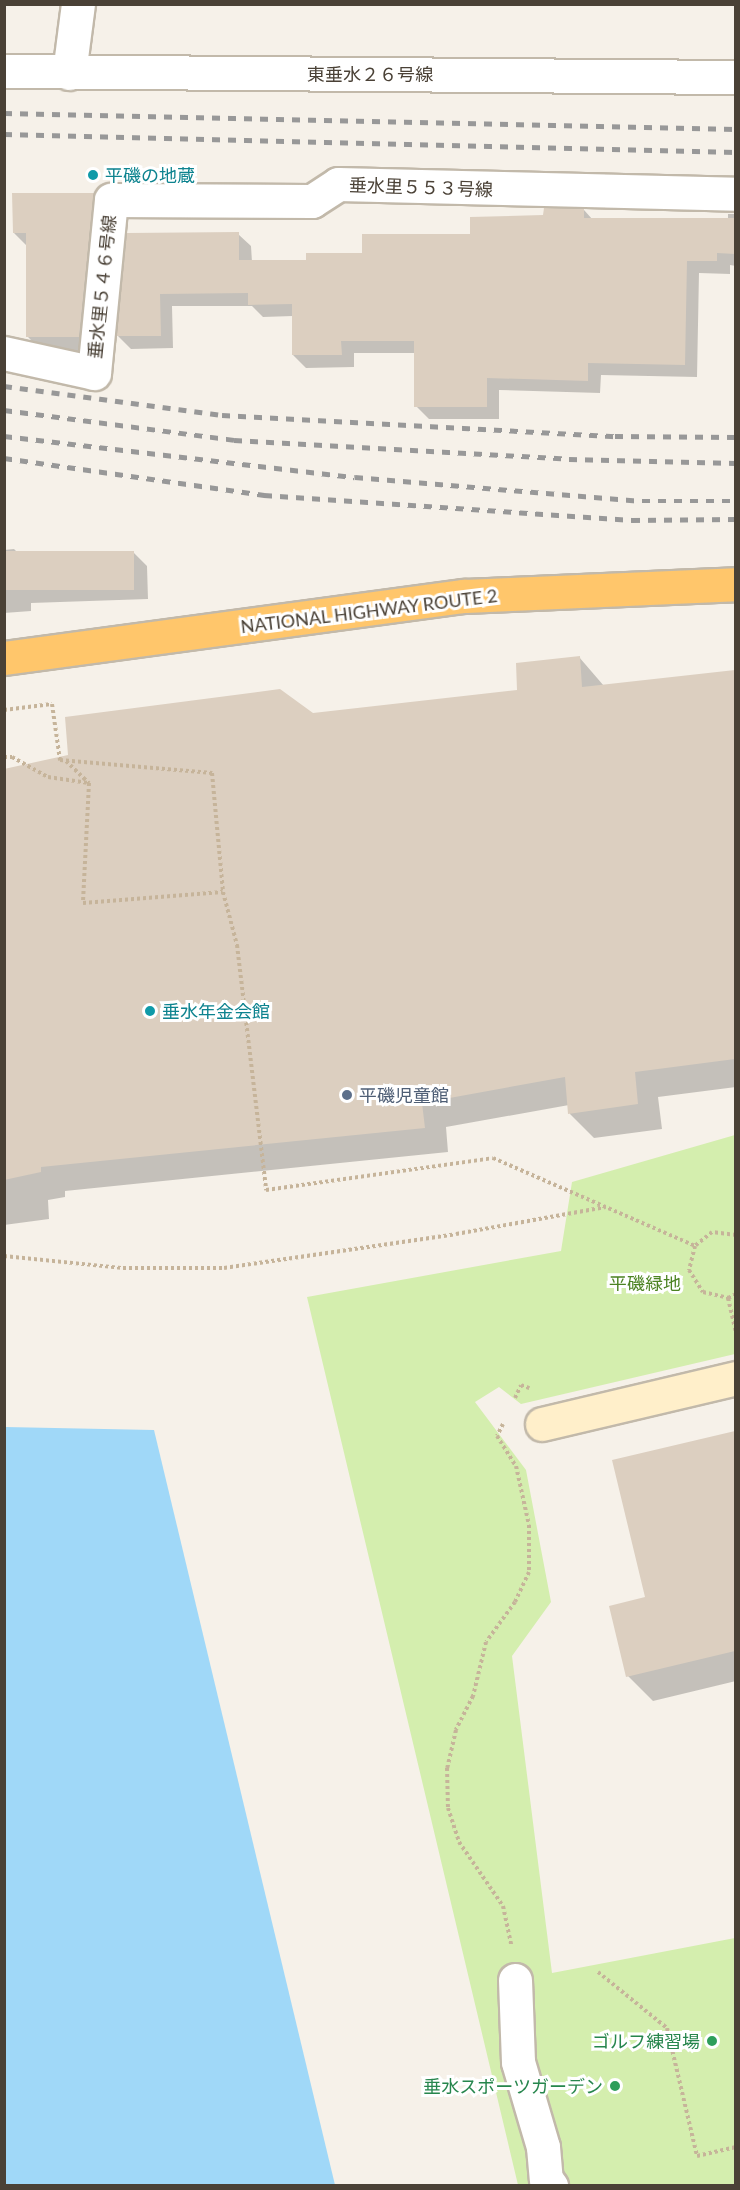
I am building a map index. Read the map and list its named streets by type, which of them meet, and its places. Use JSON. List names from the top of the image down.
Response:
{
  "streets": {
    "highway": ["NATIONAL HIGHWAY ROUTE 2"],
    "street": ["東垂水２６号線", "垂水里５５３号線", "垂水里５４６号線"]
  },
  "crossings": [
    ["垂水里５５３号線", "垂水里５４６号線"]
  ],
  "parks": ["平磯緑地"],
  "places": [
    "平磯の地蔵",
    "垂水年金会館",
    "平磯児童館",
    "ゴルフ練習場",
    "垂水スポーツガーデン"
  ]
}
